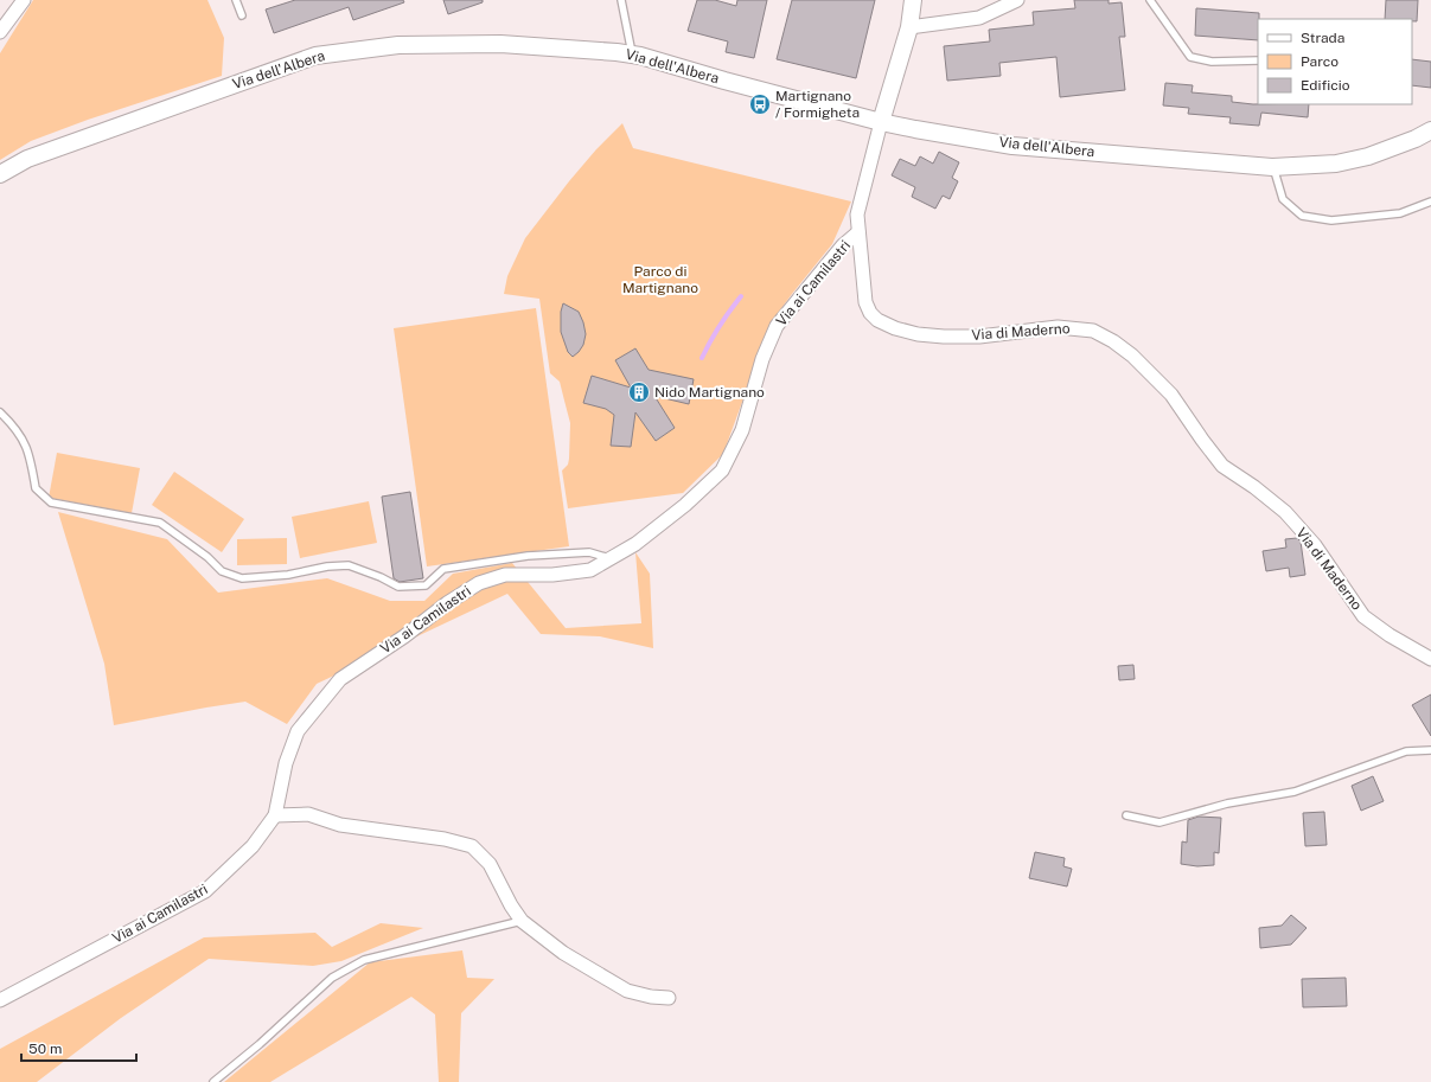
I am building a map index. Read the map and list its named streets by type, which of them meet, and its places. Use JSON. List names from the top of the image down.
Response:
{
  "streets": {
    "street": ["Via dell'Albera", "Via ai Camilastri", "Via di Maderno"]
  },
  "crossings": [
    ["Via dell'Albera", "Via di Maderno"],
    ["Via ai Camilastri", "Via di Maderno"]
  ],
  "parks": ["Parco di Martignano"],
  "places": {
    "bus stop": ["Martignano / Formigheta"],
    "building": ["Nido Martignano"]
  },
  "legend": ["Strada", "Parco", "Edificio"],
  "scale_bar": "50 m"
}
